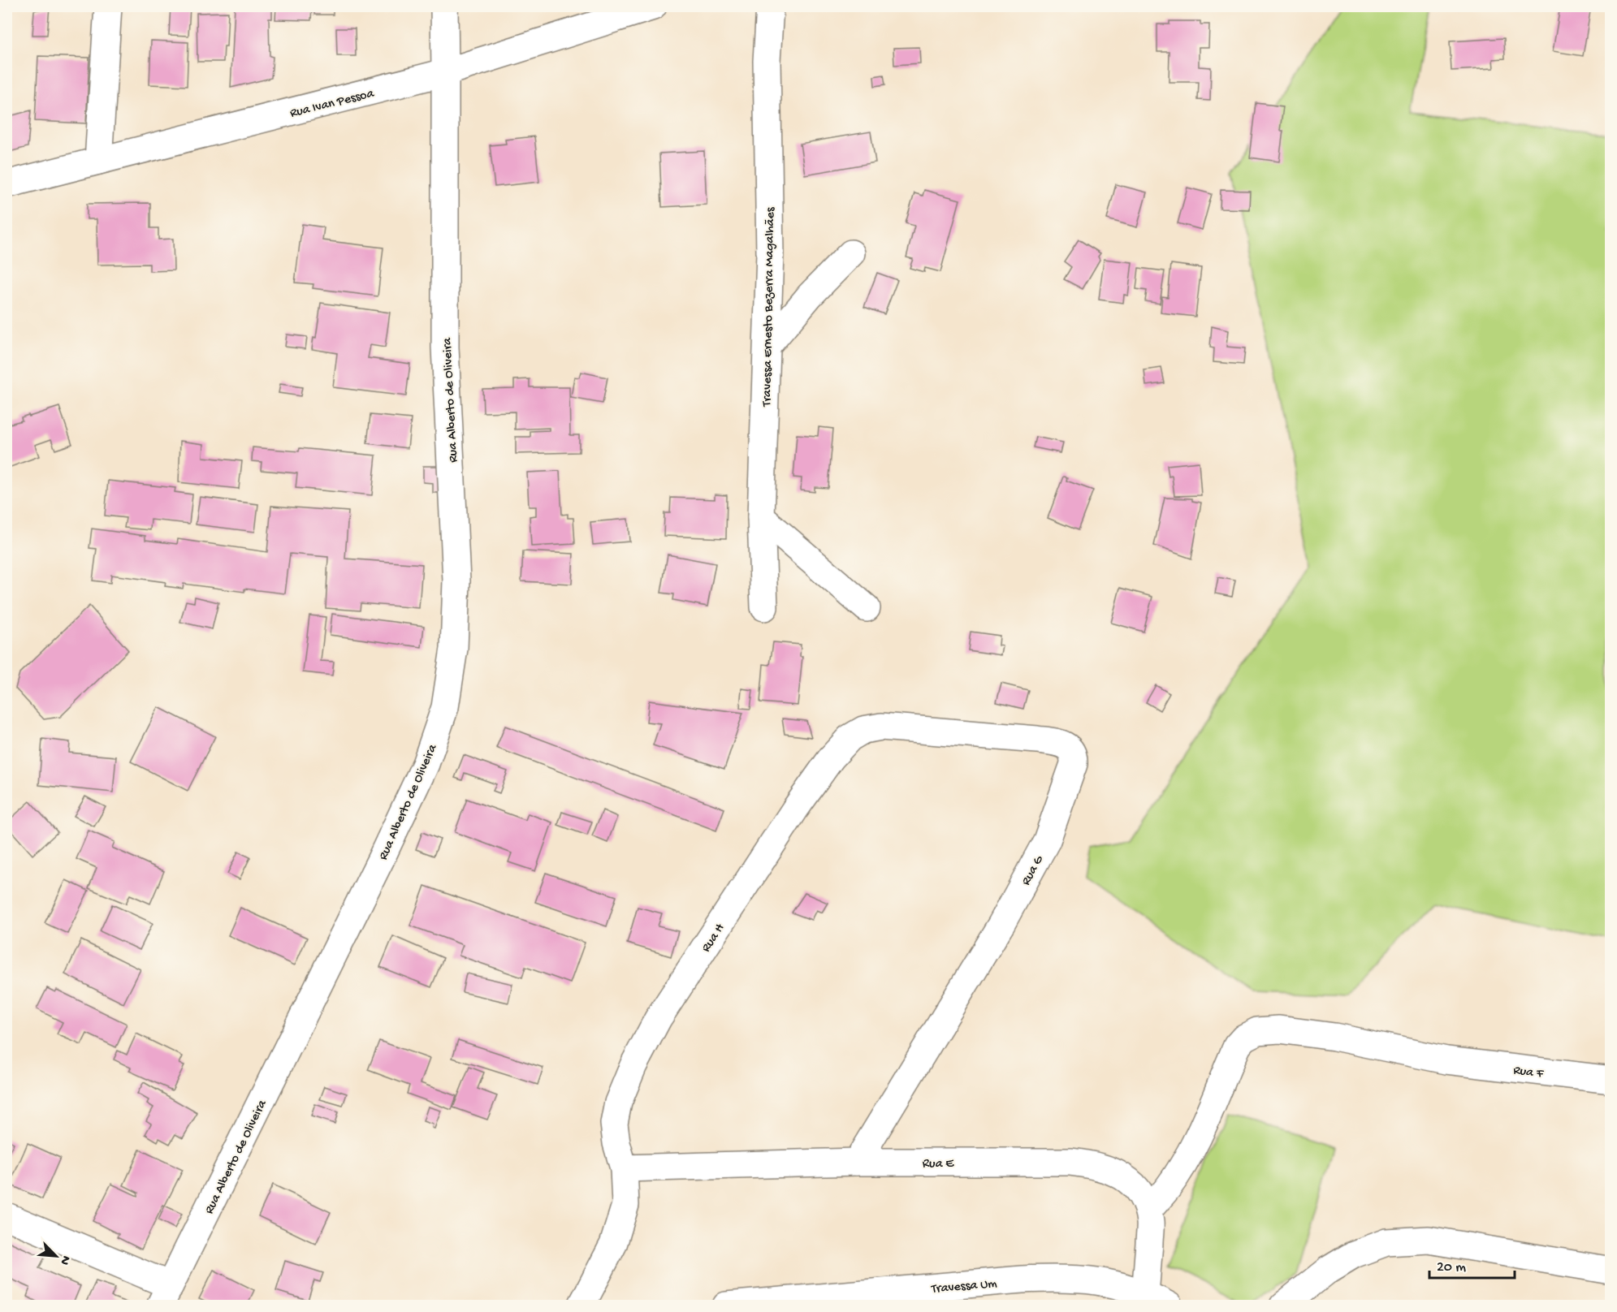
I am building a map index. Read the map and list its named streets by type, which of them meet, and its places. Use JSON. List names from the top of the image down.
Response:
{
  "streets": {
    "street": [
      "Rua Ivan Pessoa",
      "Travessa Ernesto Bezerra Magalhães",
      "Rua Alberto de Oliveira",
      "Rua G",
      "Rua H",
      "Rua F",
      "Rua E",
      "Travessa Um"
    ]
  },
  "crossings": [
    ["Rua Ivan Pessoa", "Rua Alberto de Oliveira"],
    ["Rua G", "Rua H"],
    ["Rua G", "Rua E"],
    ["Rua H", "Rua E"],
    ["Rua F", "Rua E"],
    ["Rua E", "Travessa Um"]
  ],
  "scale_bar": "20 m",
  "north": "bottom right"
}
